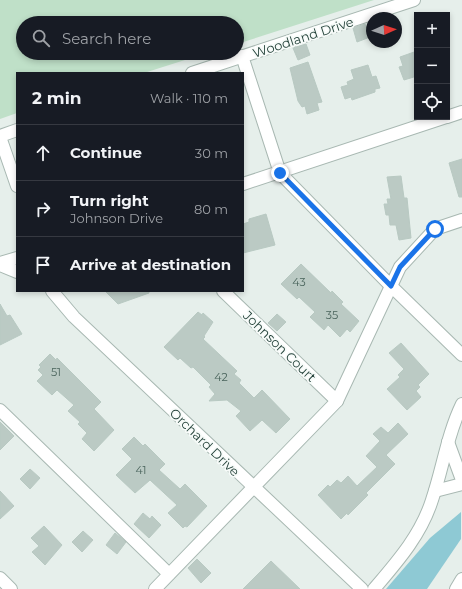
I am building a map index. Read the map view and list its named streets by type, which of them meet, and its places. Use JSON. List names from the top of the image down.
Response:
{
  "streets": {
    "street": ["Woodland Drive", "Johnson Court", "Orchard Drive"]
  },
  "house_numbers": [
    "43",
    "35",
    "51",
    "42",
    "41"
  ],
  "north": "right",
  "page": {
    "map_buttons": ["+", "−"],
    "search": "Search here",
    "heading": ["2 min", "Walk · 110 m"],
    "list": [
      ["Continue", "30 m"],
      ["Turn right", "Johnson Drive", "80 m"],
      "Arrive at destination"
    ]
  }
}
